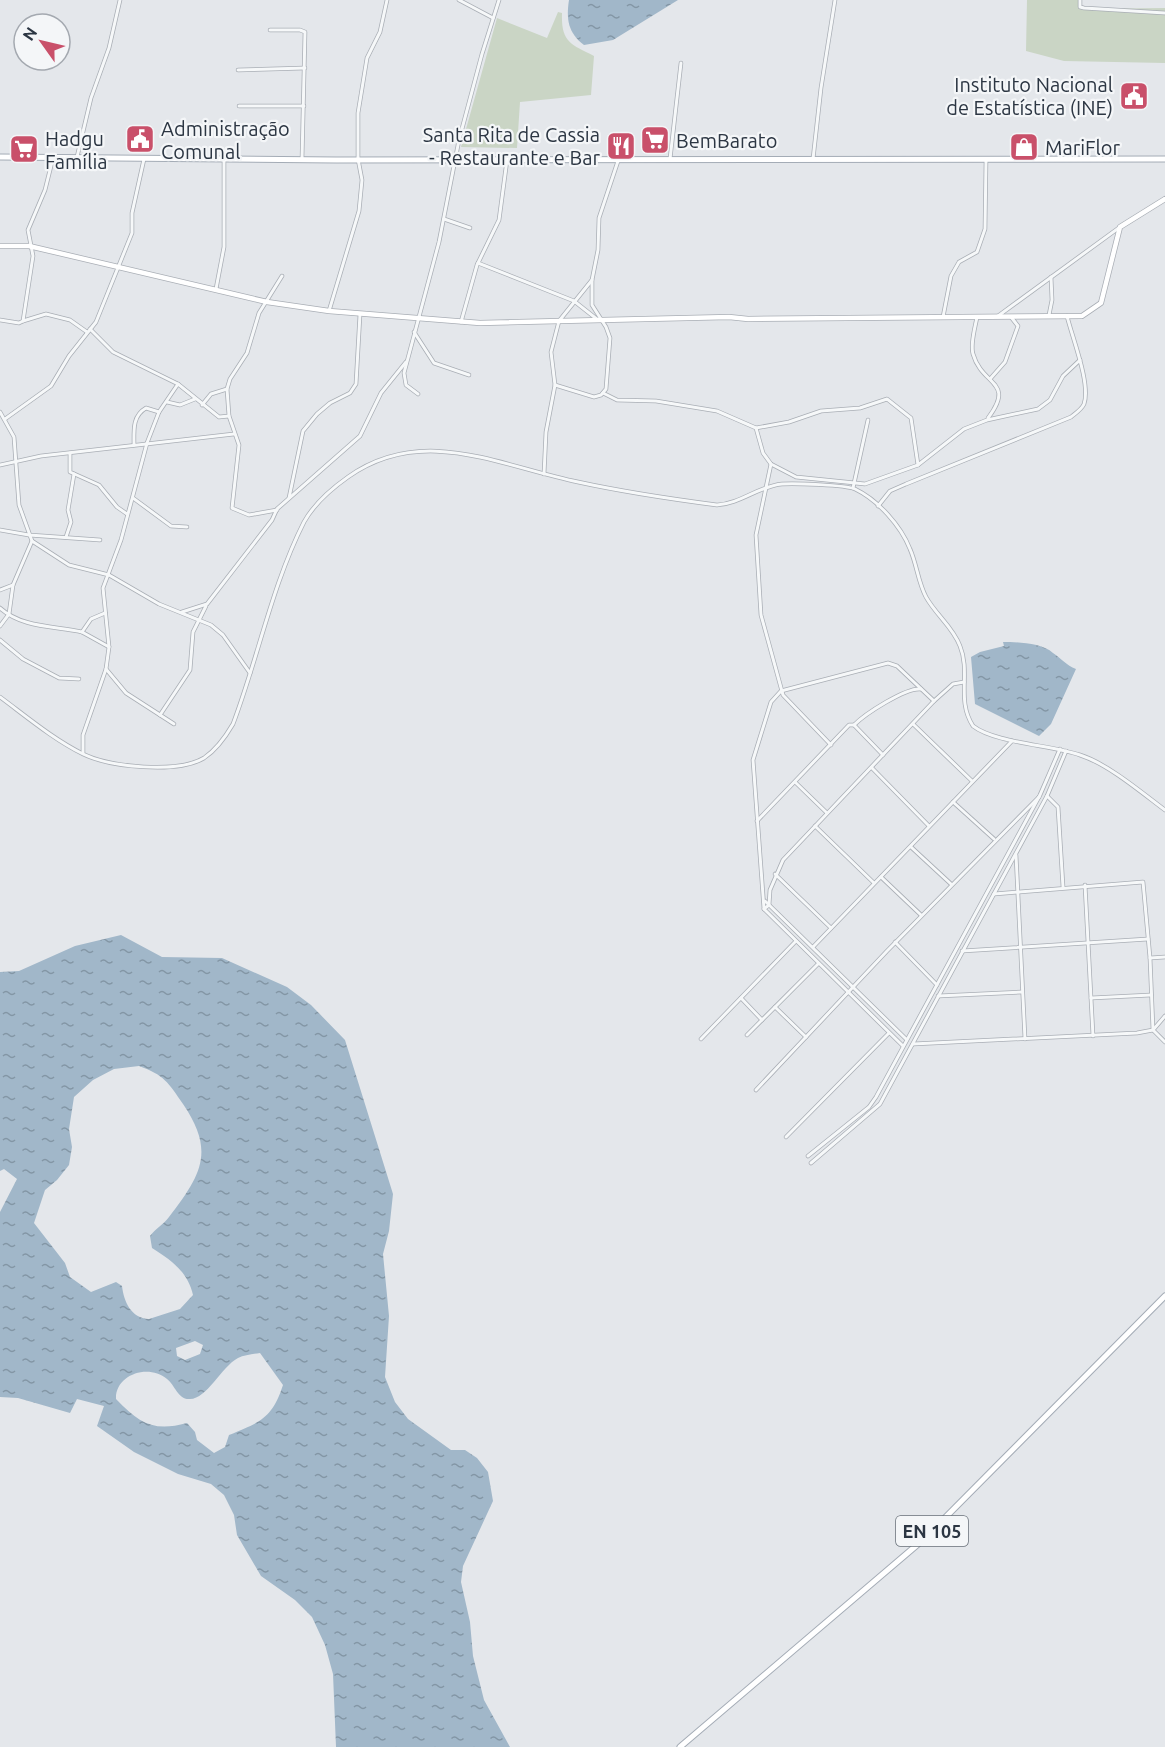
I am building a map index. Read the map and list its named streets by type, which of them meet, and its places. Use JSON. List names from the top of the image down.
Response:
{
  "streets": {
    "main road": ["EN 105"]
  },
  "places": {
    "public building": ["Instituto Nacional de Estatística (INE)", "Administração Comunal"],
    "supermarket": ["BemBarato", "Hadgu Família"],
    "restaurant": ["Santa Rita de Cassia - Restaurante e Bar"],
    "shop": ["MariFlor"]
  },
  "north": "top left"
}
